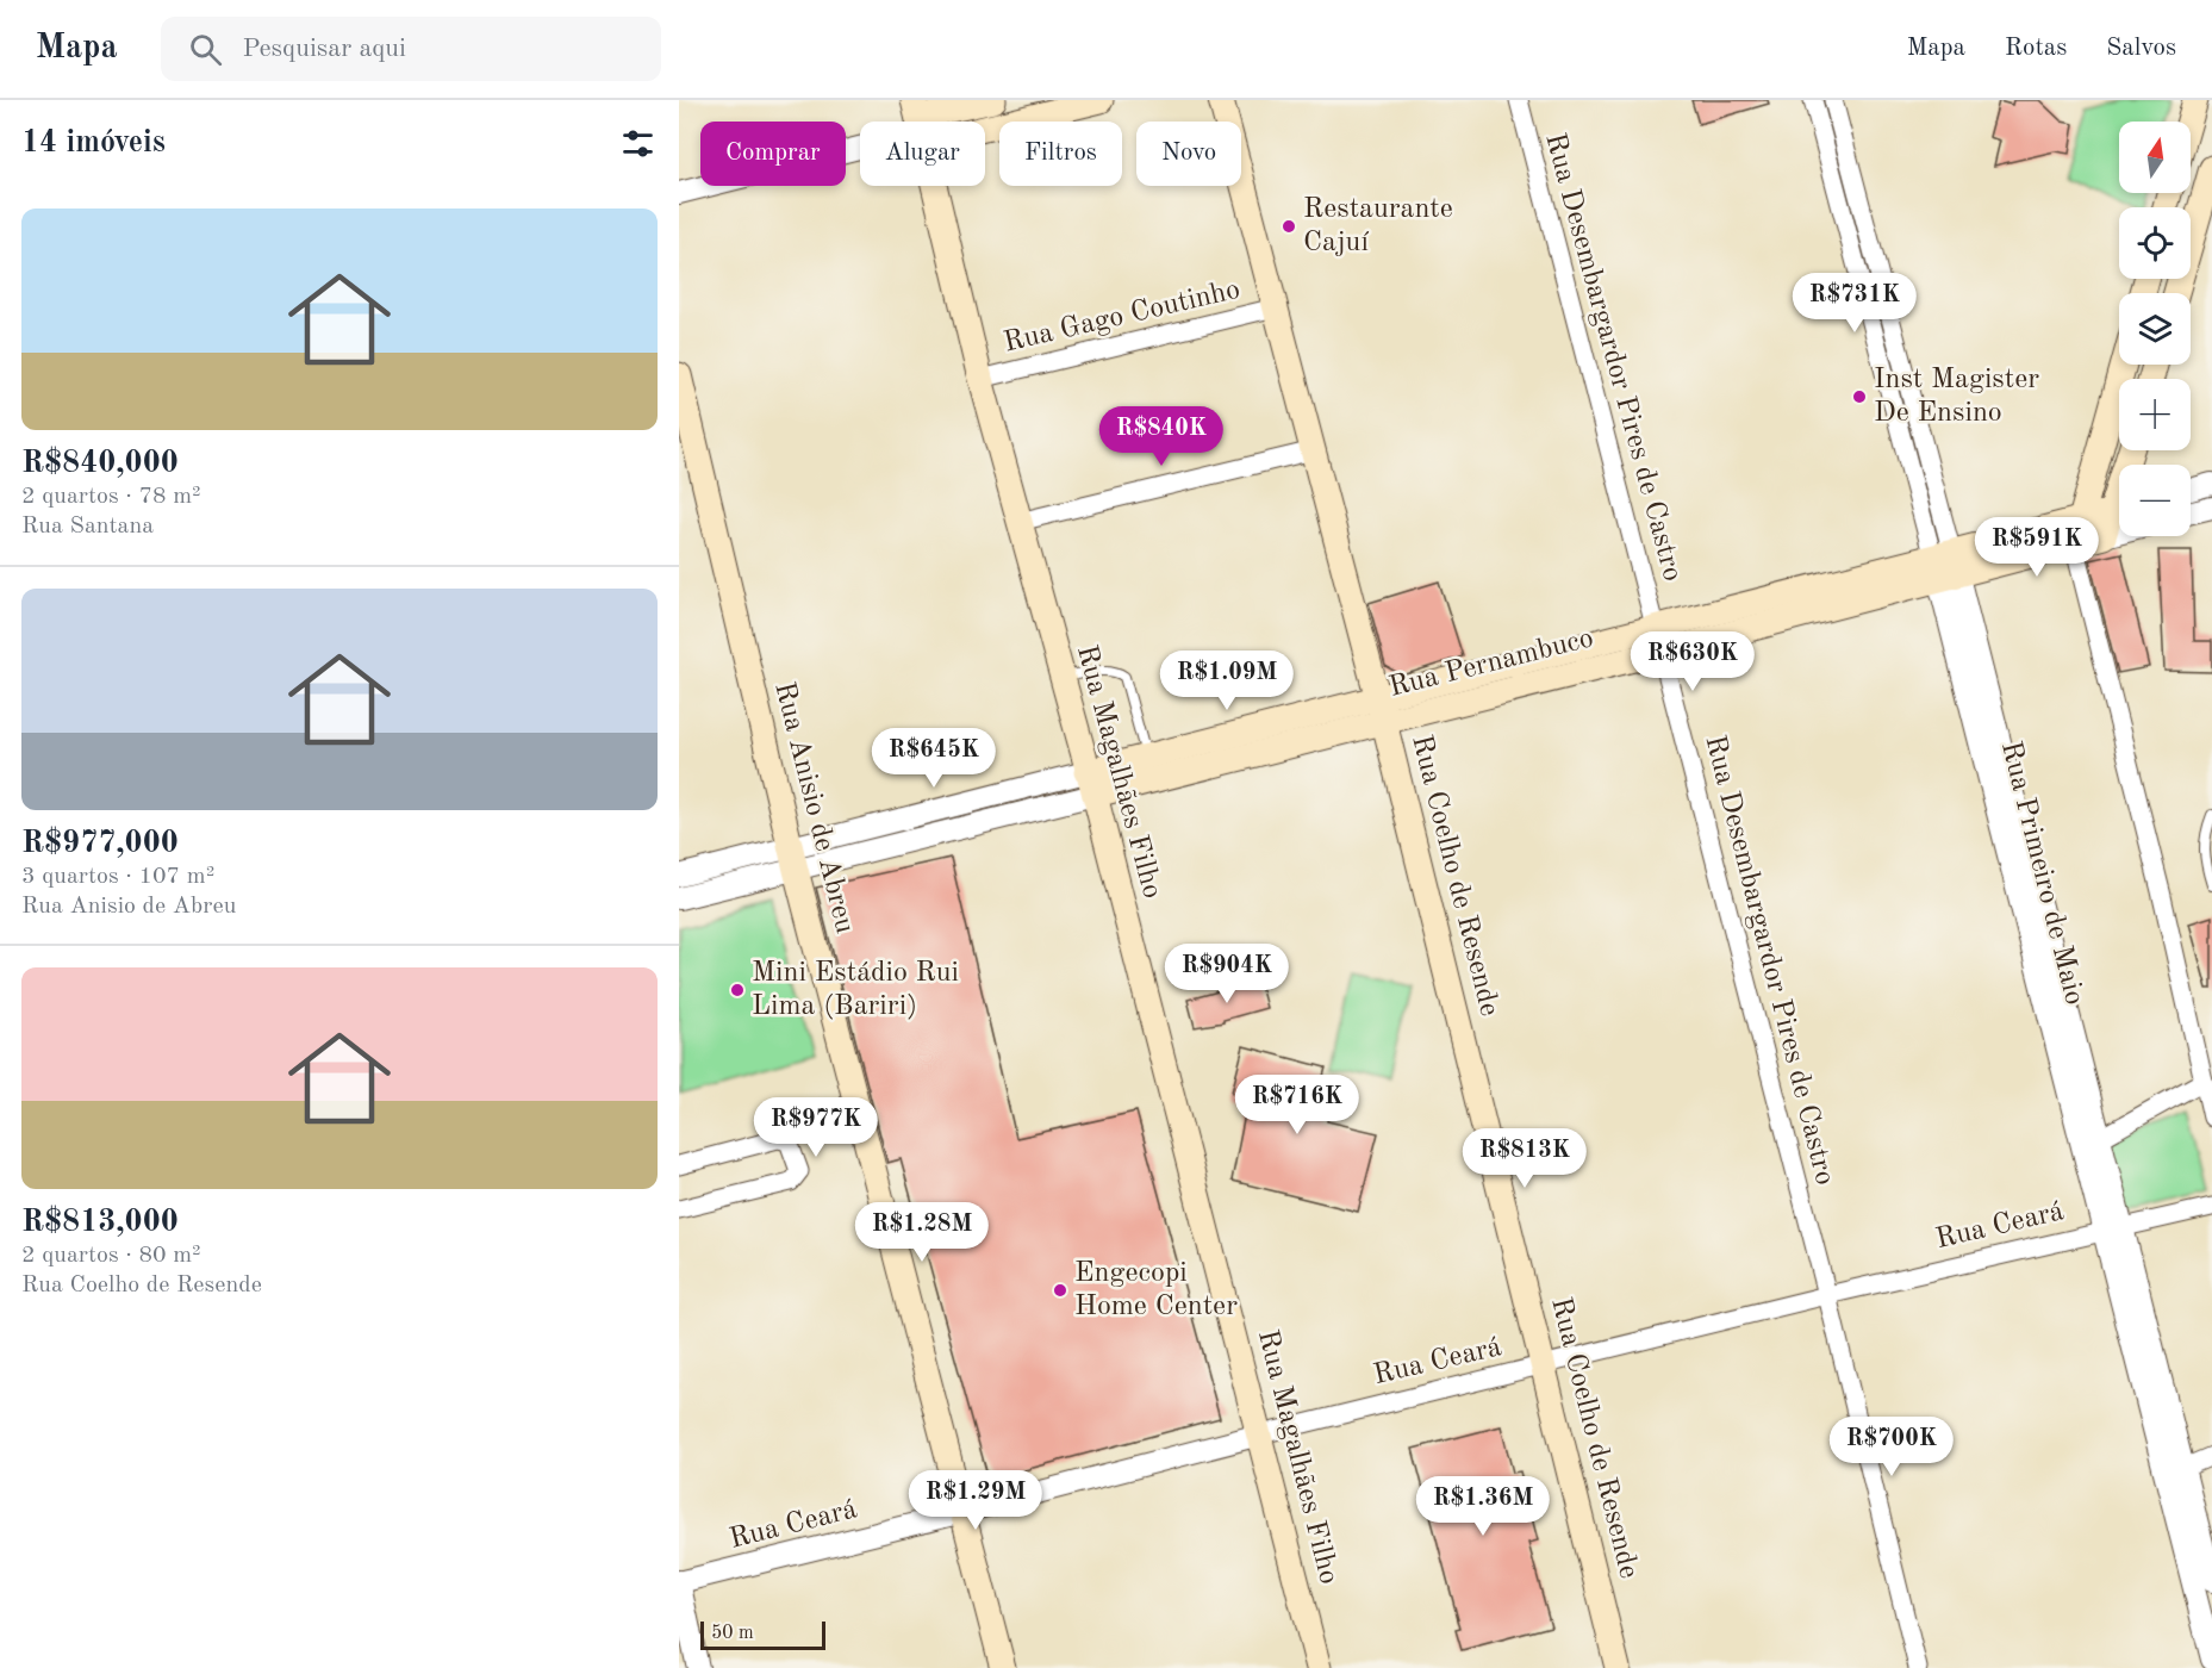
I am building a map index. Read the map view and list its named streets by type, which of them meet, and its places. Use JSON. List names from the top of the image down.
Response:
{
  "streets": {
    "main road": [
      "Rua Pernambuco",
      "Rua Magalhães Filho",
      "Rua Anisio de Abreu",
      "Rua Coelho de Resende"
    ],
    "street": [
      "Rua Gago Coutinho",
      "Rua Desembargardor Pires de Castro",
      "Rua Primeiro de Maio",
      "Rua Ceará"
    ]
  },
  "crossings": [
    ["Rua Gago Coutinho", "Rua Magalhães Filho"],
    ["Rua Gago Coutinho", "Rua Coelho de Resende"],
    ["Rua Desembargardor Pires de Castro", "Rua Pernambuco"],
    ["Rua Desembargardor Pires de Castro", "Rua Ceará"],
    ["Rua Pernambuco", "Rua Magalhães Filho"],
    ["Rua Pernambuco", "Rua Primeiro de Maio"],
    ["Rua Pernambuco", "Rua Coelho de Resende"],
    ["Rua Magalhães Filho", "Rua Ceará"],
    ["Rua Anisio de Abreu", "Rua Ceará"],
    ["Rua Primeiro de Maio", "Rua Ceará"],
    ["Rua Coelho de Resende", "Rua Ceará"]
  ],
  "places": [
    "Restaurante Cajuí",
    "Inst Magister De Ensino",
    "Mini Estádio Rui Lima (Bariri)",
    "Engecopi Home Center"
  ],
  "scale_bar": "50 m",
  "north": "top",
  "page": {
    "header": "Mapa",
    "search": "Pesquisar aqui",
    "nav": ["Mapa", "Rotas", "Salvos"],
    "heading": "14 imóveis",
    "map_buttons": ["+", "−"],
    "chip": [
      "Comprar",
      "Alugar",
      "Filtros",
      "Novo"
    ],
    "list": [
      {
        "name": "R$840,000",
        "note": "2 quartos · 78 m² · Rua Santana"
      },
      {
        "name": "R$977,000",
        "note": "3 quartos · 107 m² · Rua Anisio de Abreu"
      },
      {
        "name": "R$813,000",
        "note": "2 quartos · 80 m² · Rua Coelho de Resende"
      }
    ],
    "price": [
      "R$731K",
      "R$840K",
      "R$591K",
      "R$630K",
      "R$1.09M",
      "R$645K",
      "R$904K",
      "R$716K",
      "R$977K",
      "R$813K",
      "R$1.28M",
      "R$700K",
      "R$1.29M",
      "R$1.36M"
    ],
    "scale": "50 m"
  }
}
